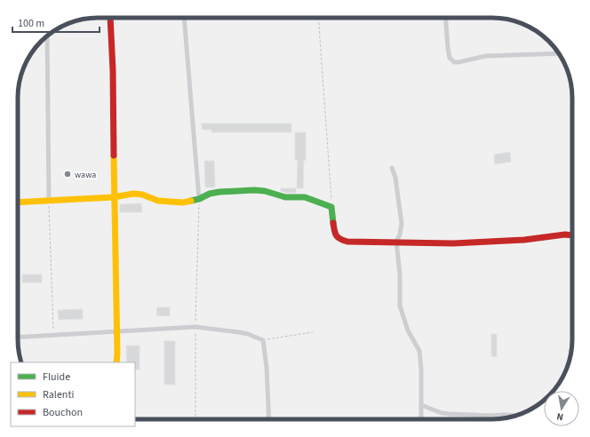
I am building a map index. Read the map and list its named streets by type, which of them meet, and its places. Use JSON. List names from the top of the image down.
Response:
{
  "places": ["wawa"],
  "legend": ["Fluide", "Ralenti", "Bouchon"],
  "scale_bar": "100 m",
  "north": "bottom"
}
